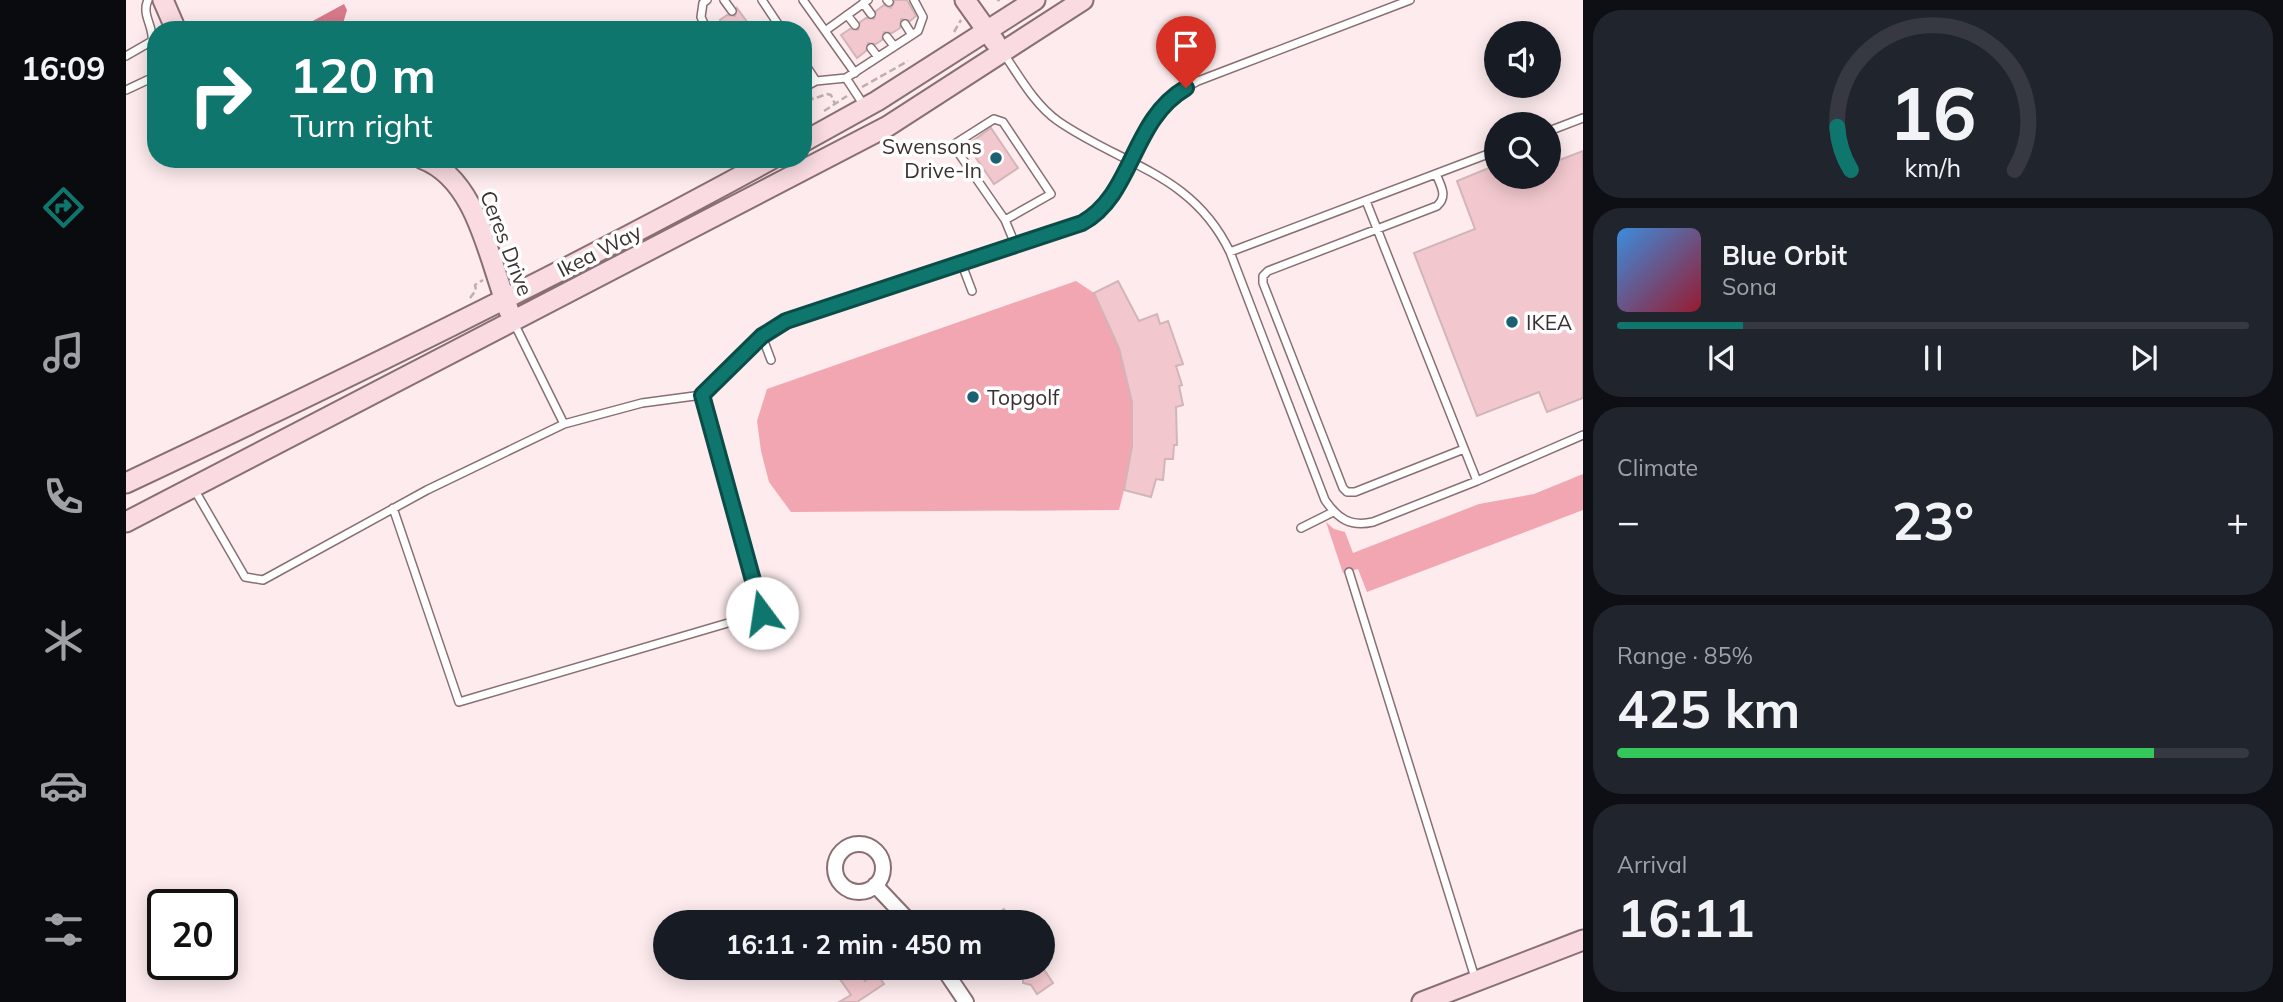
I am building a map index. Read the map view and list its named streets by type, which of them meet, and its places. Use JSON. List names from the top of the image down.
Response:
{
  "streets": {
    "main road": ["Ceres Drive", "Ikea Way"]
  },
  "crossings": [
    ["Ceres Drive", "Ikea Way"]
  ],
  "places": ["Swensons Drive-In", "IKEA", "Topgolf"],
  "page": {
    "tabs": "16:09",
    "turn": ["120 m", "Turn right"],
    "song": ["Blue Orbit", "Sona"],
    "tile": [
      "Climate",
      ["Range · 85%", "425 km"],
      ["Arrival", "16:11"]
    ],
    "heat": ["−", "23°", "+"],
    "limit": "20",
    "trip": "16:11 · 2 min · 450 m",
    "gauge": ["16", "km/h"]
  }
}
